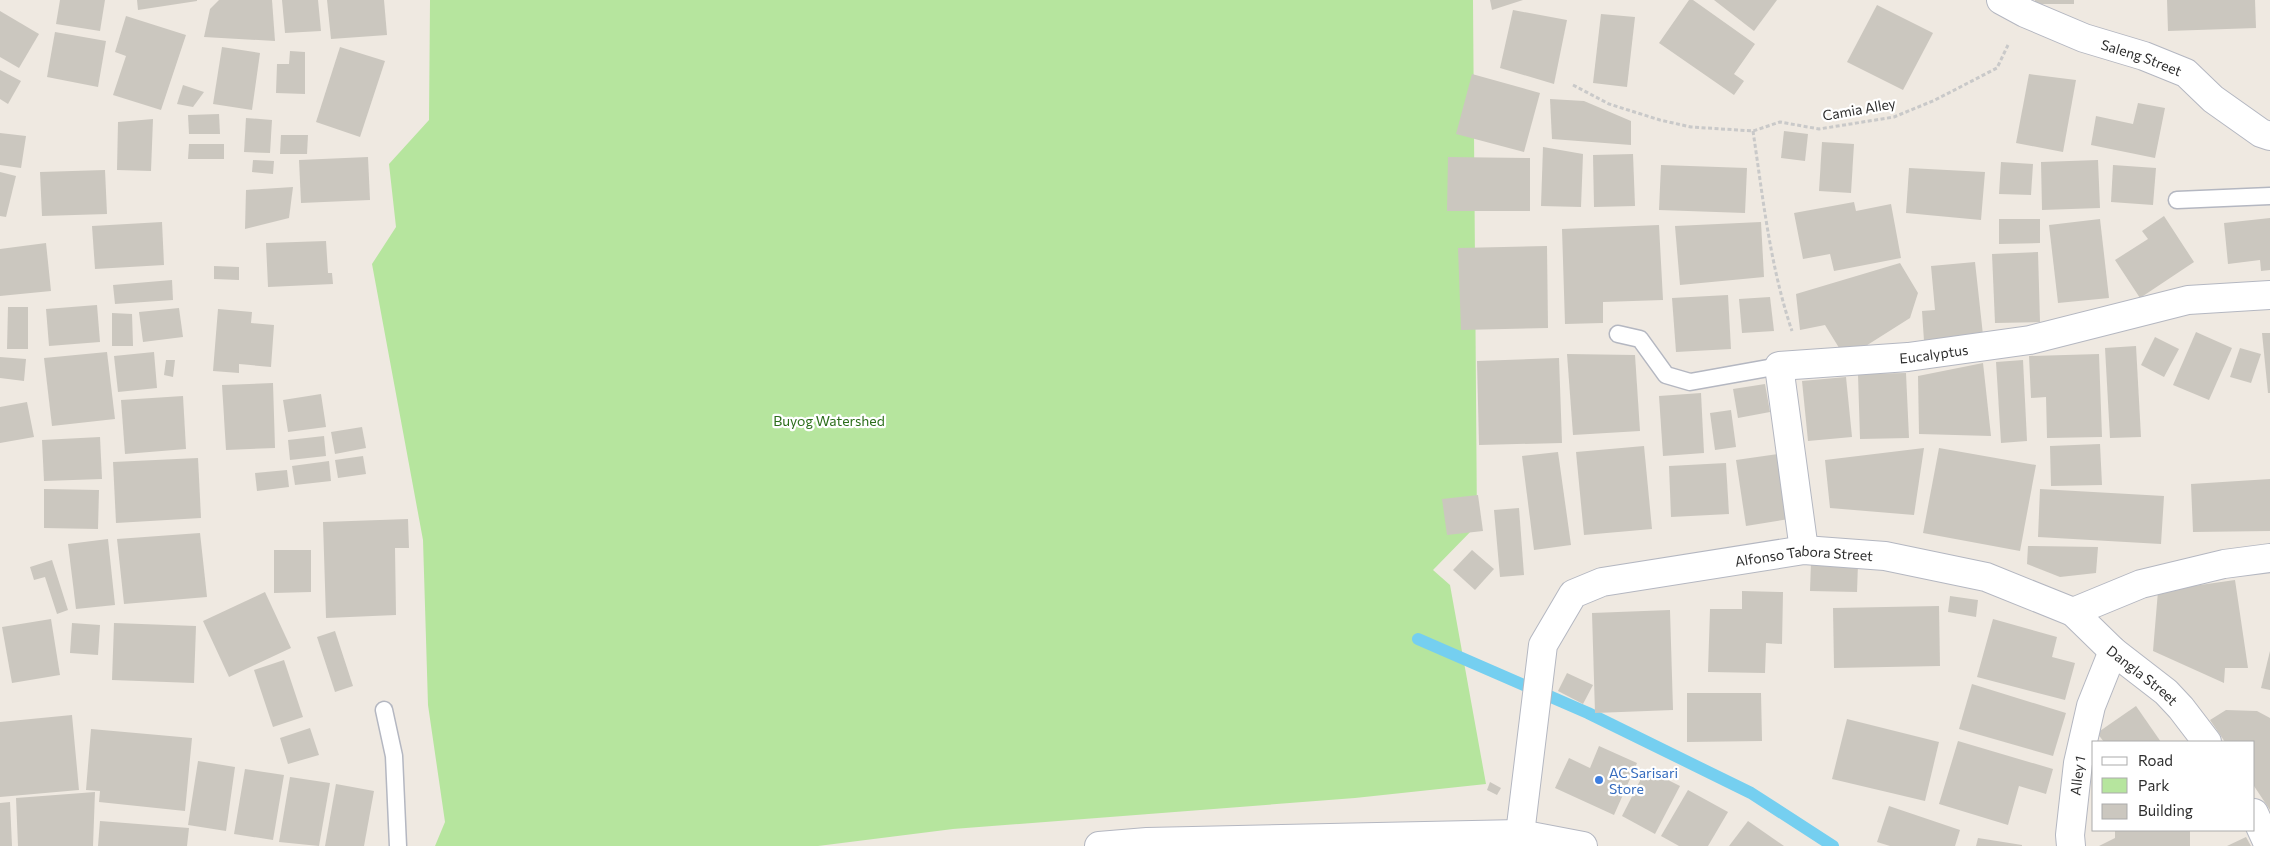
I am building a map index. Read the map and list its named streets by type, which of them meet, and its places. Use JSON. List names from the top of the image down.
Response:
{
  "streets": {
    "street": [
      "Saleng Street",
      "Eucalyptus",
      "Alfonso Tabora Street",
      "Dangla Street",
      "Alley 1"
    ],
    "path": ["Camia Alley"]
  },
  "crossings": [
    ["Saleng Street", "Camia Alley"],
    ["Alfonso Tabora Street", "Dangla Street"],
    ["Dangla Street", "Alley 1"]
  ],
  "parks": ["Buyog Watershed"],
  "places": ["AC Sarisari Store"],
  "legend": ["Road", "Park", "Building"]
}
